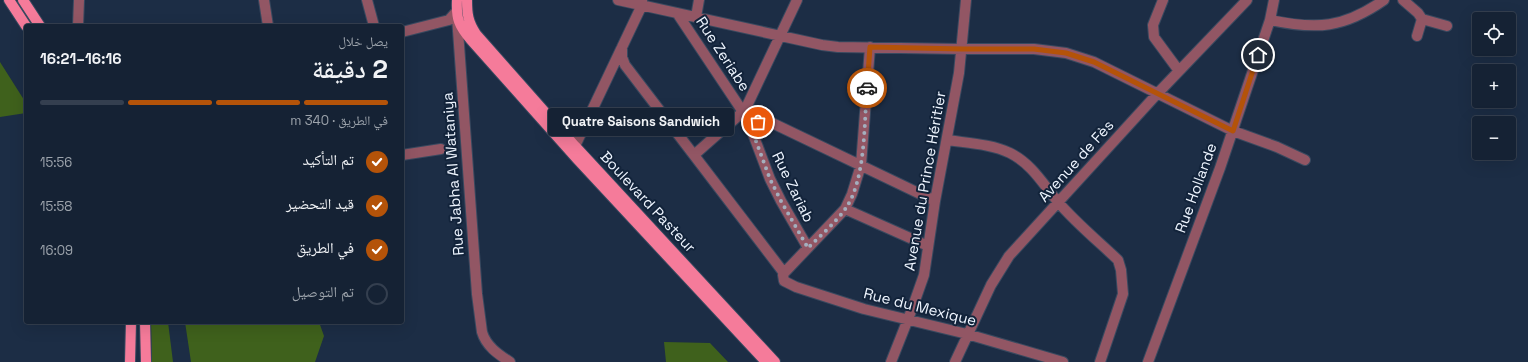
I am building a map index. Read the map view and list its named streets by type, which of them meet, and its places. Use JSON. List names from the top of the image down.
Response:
{
  "streets": {
    "main road": ["Boulevard Pasteur"],
    "street": [
      "Rue Zeriabe",
      "Avenue de Fès",
      "Rue Jabha Al Wataniya",
      "Avenue du Prince Héritier",
      "Rue Zariab",
      "Rue Hollande",
      "Rue du Mexique"
    ]
  },
  "crossings": [
    ["Rue Zeriabe", "Avenue du Prince Héritier"],
    ["Rue Zeriabe", "Rue Zariab"],
    ["Avenue de Fès", "Rue du Mexique"],
    ["Avenue du Prince Héritier", "Rue du Mexique"]
  ],
  "places": ["Quatre Saisons Sandwich"],
  "page": {
    "map_buttons": ["+", "−"],
    "heading": ["2 دقيقة", "يصل خلال", "16:16–16:21"],
    "bar": "في الطريق · 340 m",
    "bubble": "Quatre Saisons Sandwich",
    "list": [
      ["تم التأكيد", "15:56"],
      ["قيد التحضير", "15:58"],
      ["في الطريق", "16:09"],
      "تم التوصيل"
    ]
  }
}
